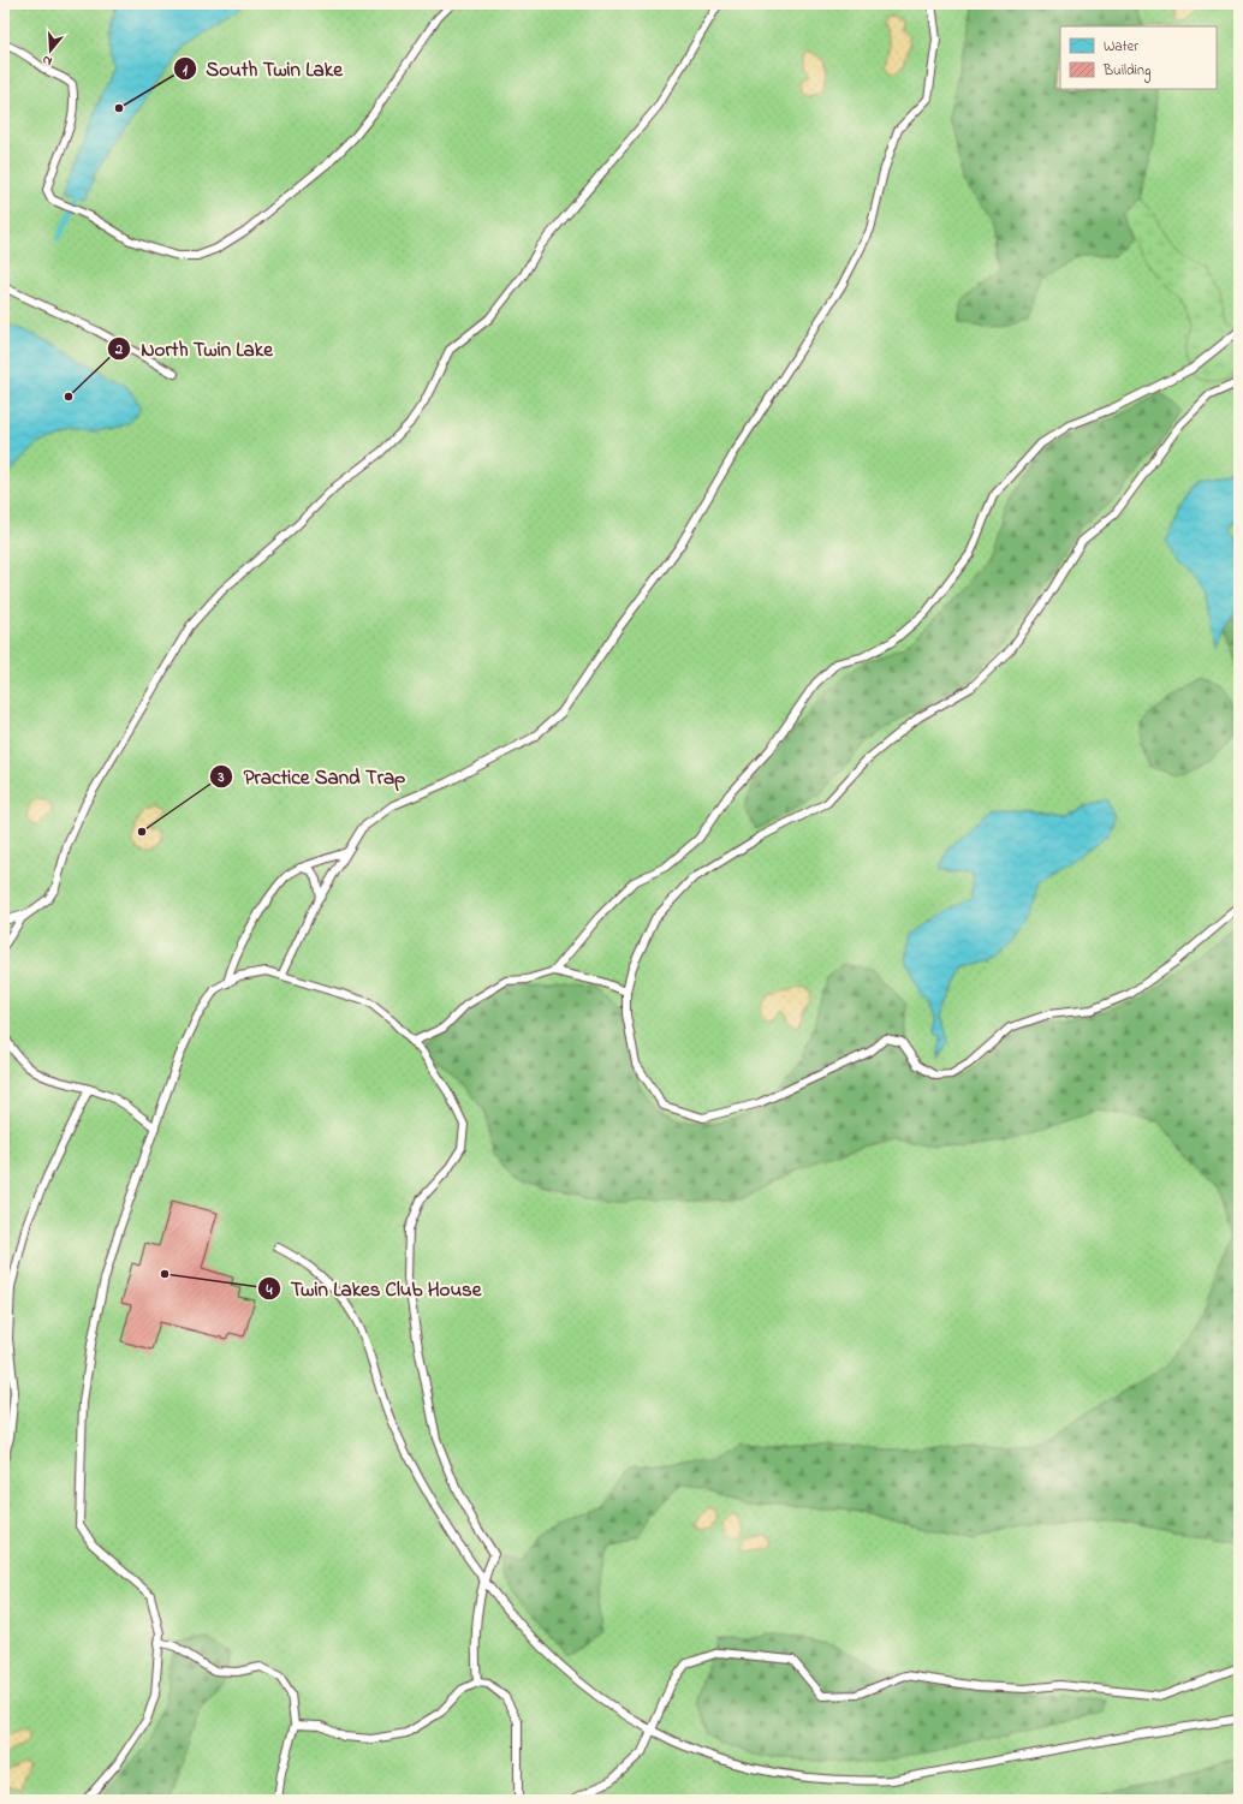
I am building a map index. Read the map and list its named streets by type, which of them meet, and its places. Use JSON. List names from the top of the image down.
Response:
{
  "places": [
    "South Twin Lake",
    "North Twin Lake",
    "Practice Sand Trap",
    "Twin Lakes Club House"
  ],
  "legend": ["Water", "Building"],
  "north": "bottom"
}
